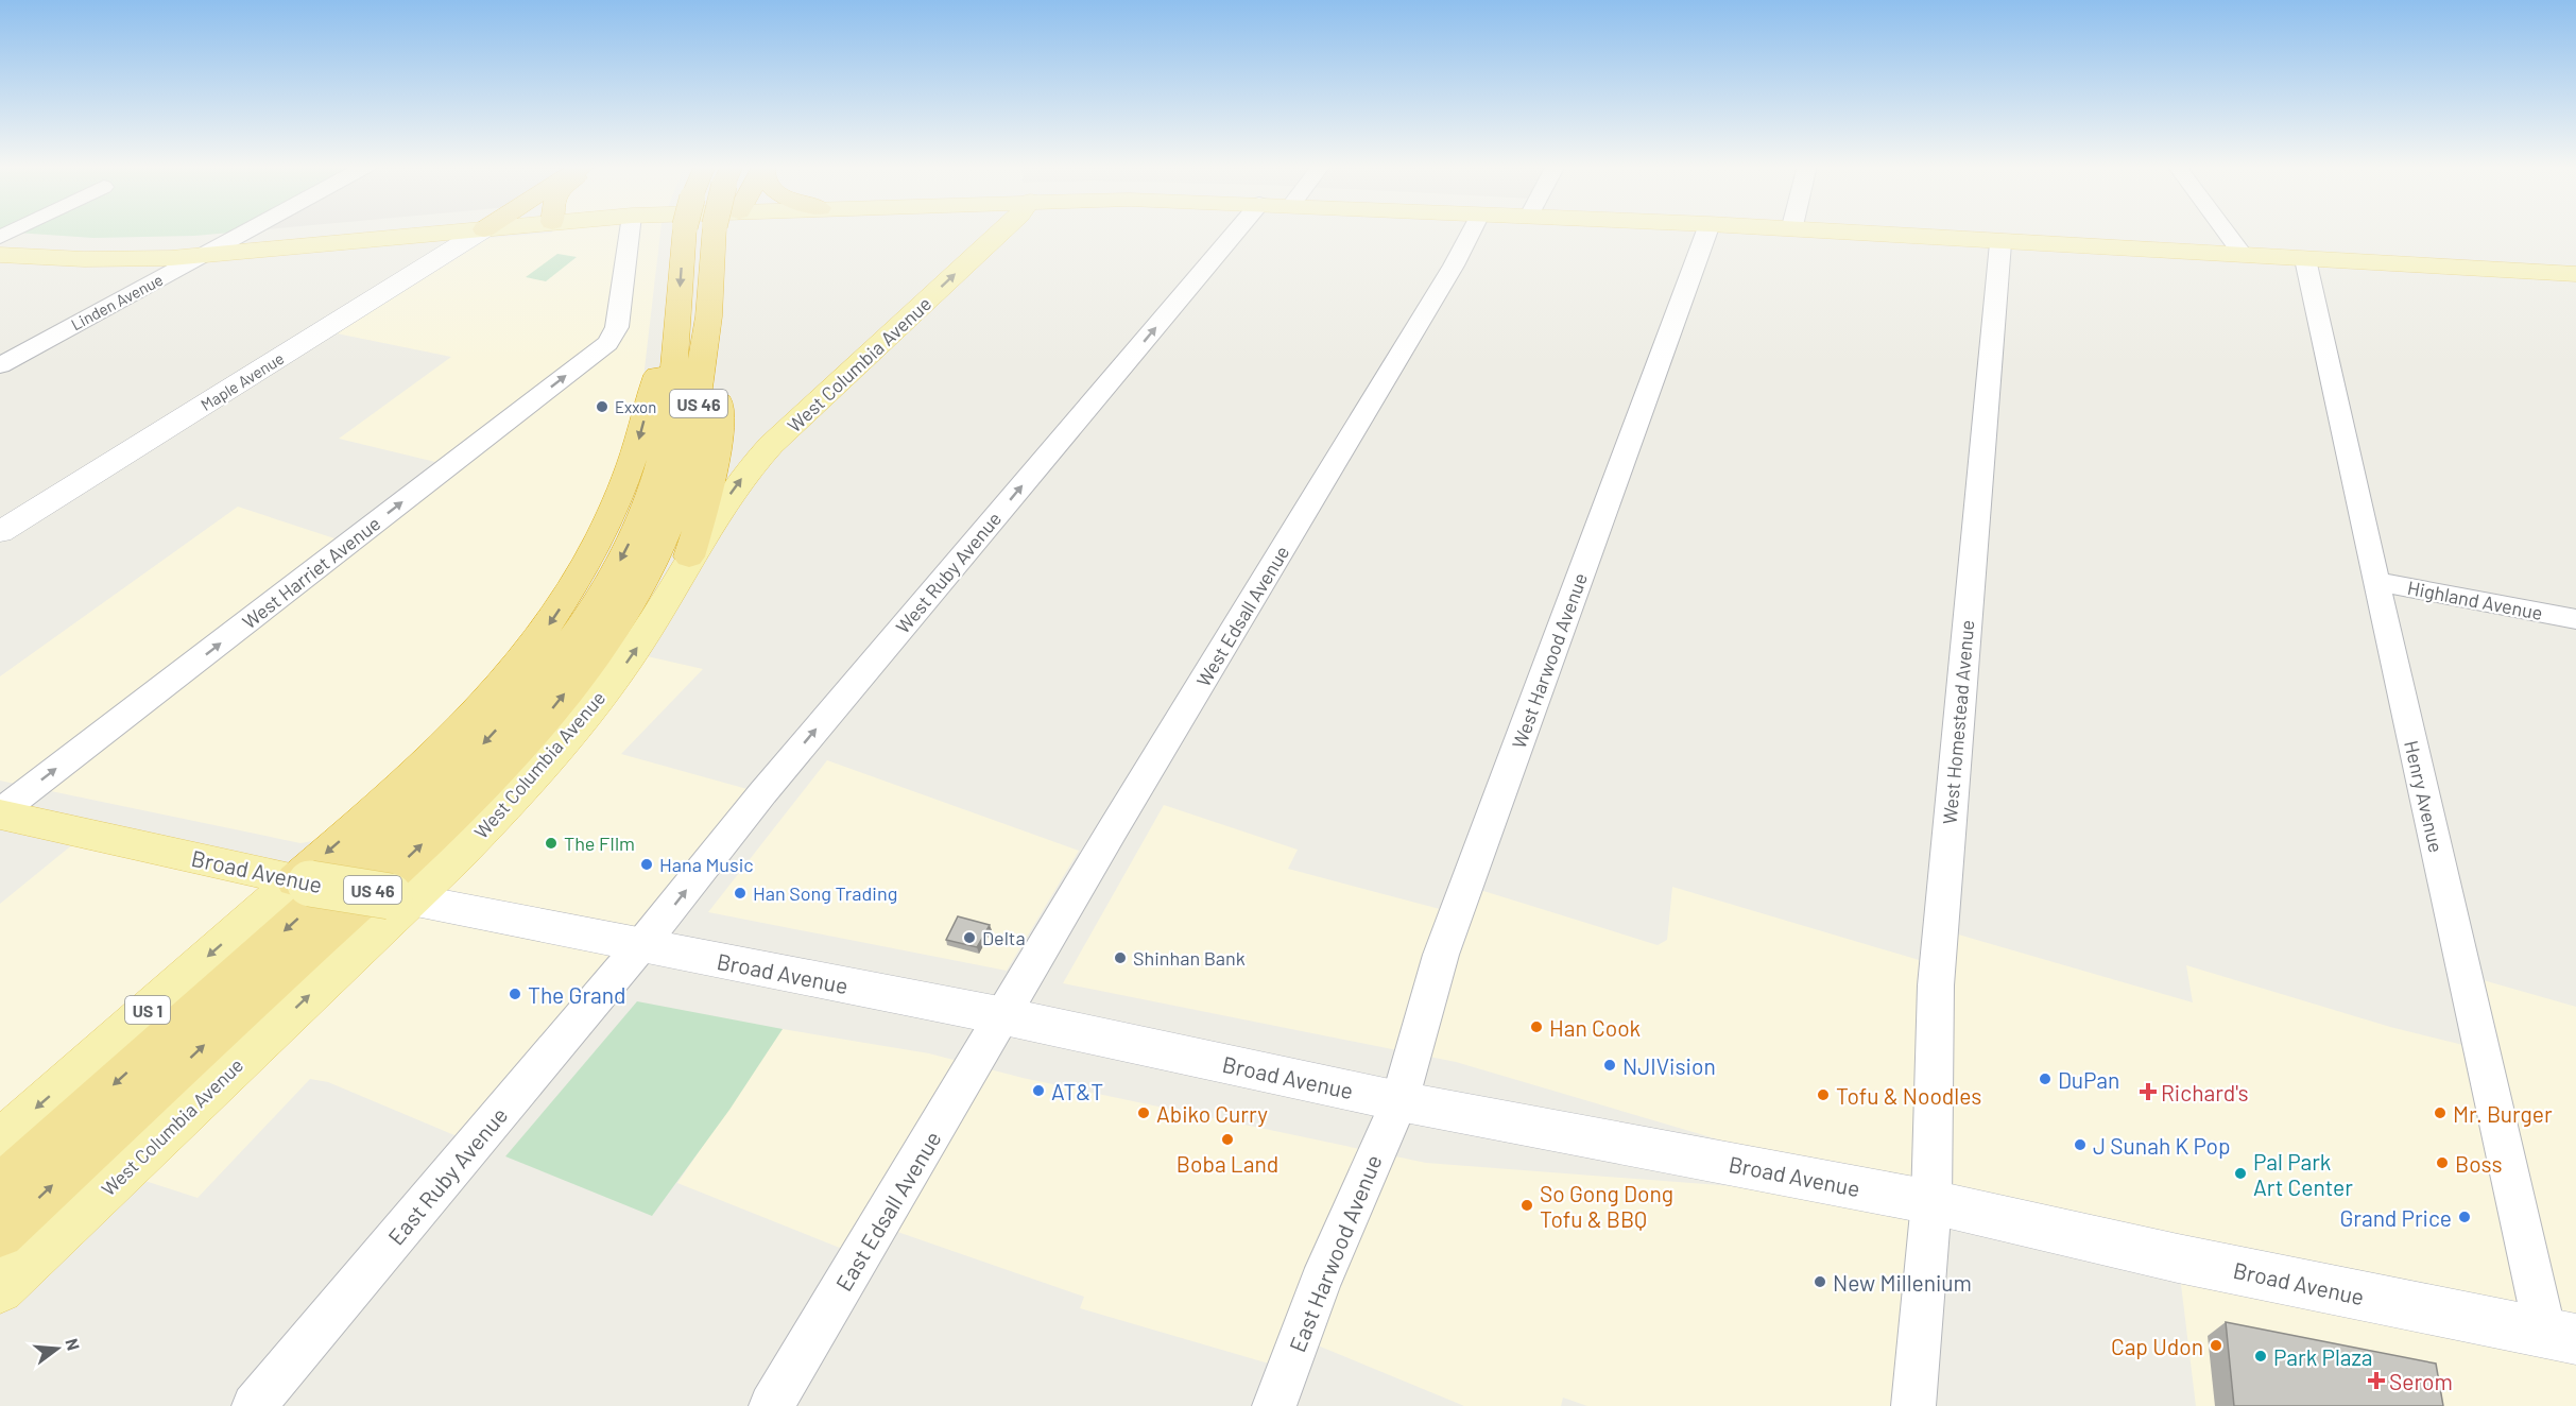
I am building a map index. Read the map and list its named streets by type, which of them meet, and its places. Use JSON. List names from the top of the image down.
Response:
{
  "streets": {
    "highway": ["US 46"],
    "main road": [
      "West Columbia Avenue",
      "Maple Avenue",
      "Broad Avenue",
      "US 1"
    ],
    "street": [
      "Linden Avenue",
      "West Harriet Avenue",
      "West Ruby Avenue",
      "Highland Avenue",
      "West Edsall Avenue",
      "West Harwood Avenue",
      "West Homestead Avenue",
      "Henry Avenue",
      "East Ruby Avenue",
      "East Edsall Avenue",
      "East Harwood Avenue"
    ]
  },
  "crossings": [
    ["West Columbia Avenue", "Broad Avenue"],
    ["West Harriet Avenue", "Broad Avenue"],
    ["West Ruby Avenue", "Broad Avenue"],
    ["West Ruby Avenue", "East Ruby Avenue"],
    ["Highland Avenue", "Henry Avenue"],
    ["West Edsall Avenue", "Broad Avenue"],
    ["West Edsall Avenue", "East Edsall Avenue"],
    ["West Harwood Avenue", "Broad Avenue"],
    ["West Harwood Avenue", "East Harwood Avenue"],
    ["West Homestead Avenue", "Broad Avenue"],
    ["Henry Avenue", "Broad Avenue"],
    ["Broad Avenue", "US 1"],
    ["Broad Avenue", "East Ruby Avenue"],
    ["Broad Avenue", "East Edsall Avenue"],
    ["Broad Avenue", "East Harwood Avenue"]
  ],
  "one_way": ["West Columbia Avenue", "West Harriet Avenue", "West Ruby Avenue"],
  "places": {
    "other": [
      "Exxon",
      "The FIlm",
      "Hana Music",
      "Han Song Trading",
      "Delta",
      "Shinhan Bank",
      "The Grand",
      "Han Cook",
      "NJIVision",
      "DuPan",
      "AT&T",
      "Tofu & Noodles",
      "Abiko Curry",
      "Mr. Burger",
      "Boba Land",
      "J Sunah K Pop",
      "Boss",
      "Pal Park Art Center",
      "So Gong Dong Tofu & BBQ",
      "Grand Price",
      "New Millenium",
      "Cap Udon",
      "Park Plaza"
    ],
    "health": ["Richard's", "Serom"]
  },
  "north": "right"
}
